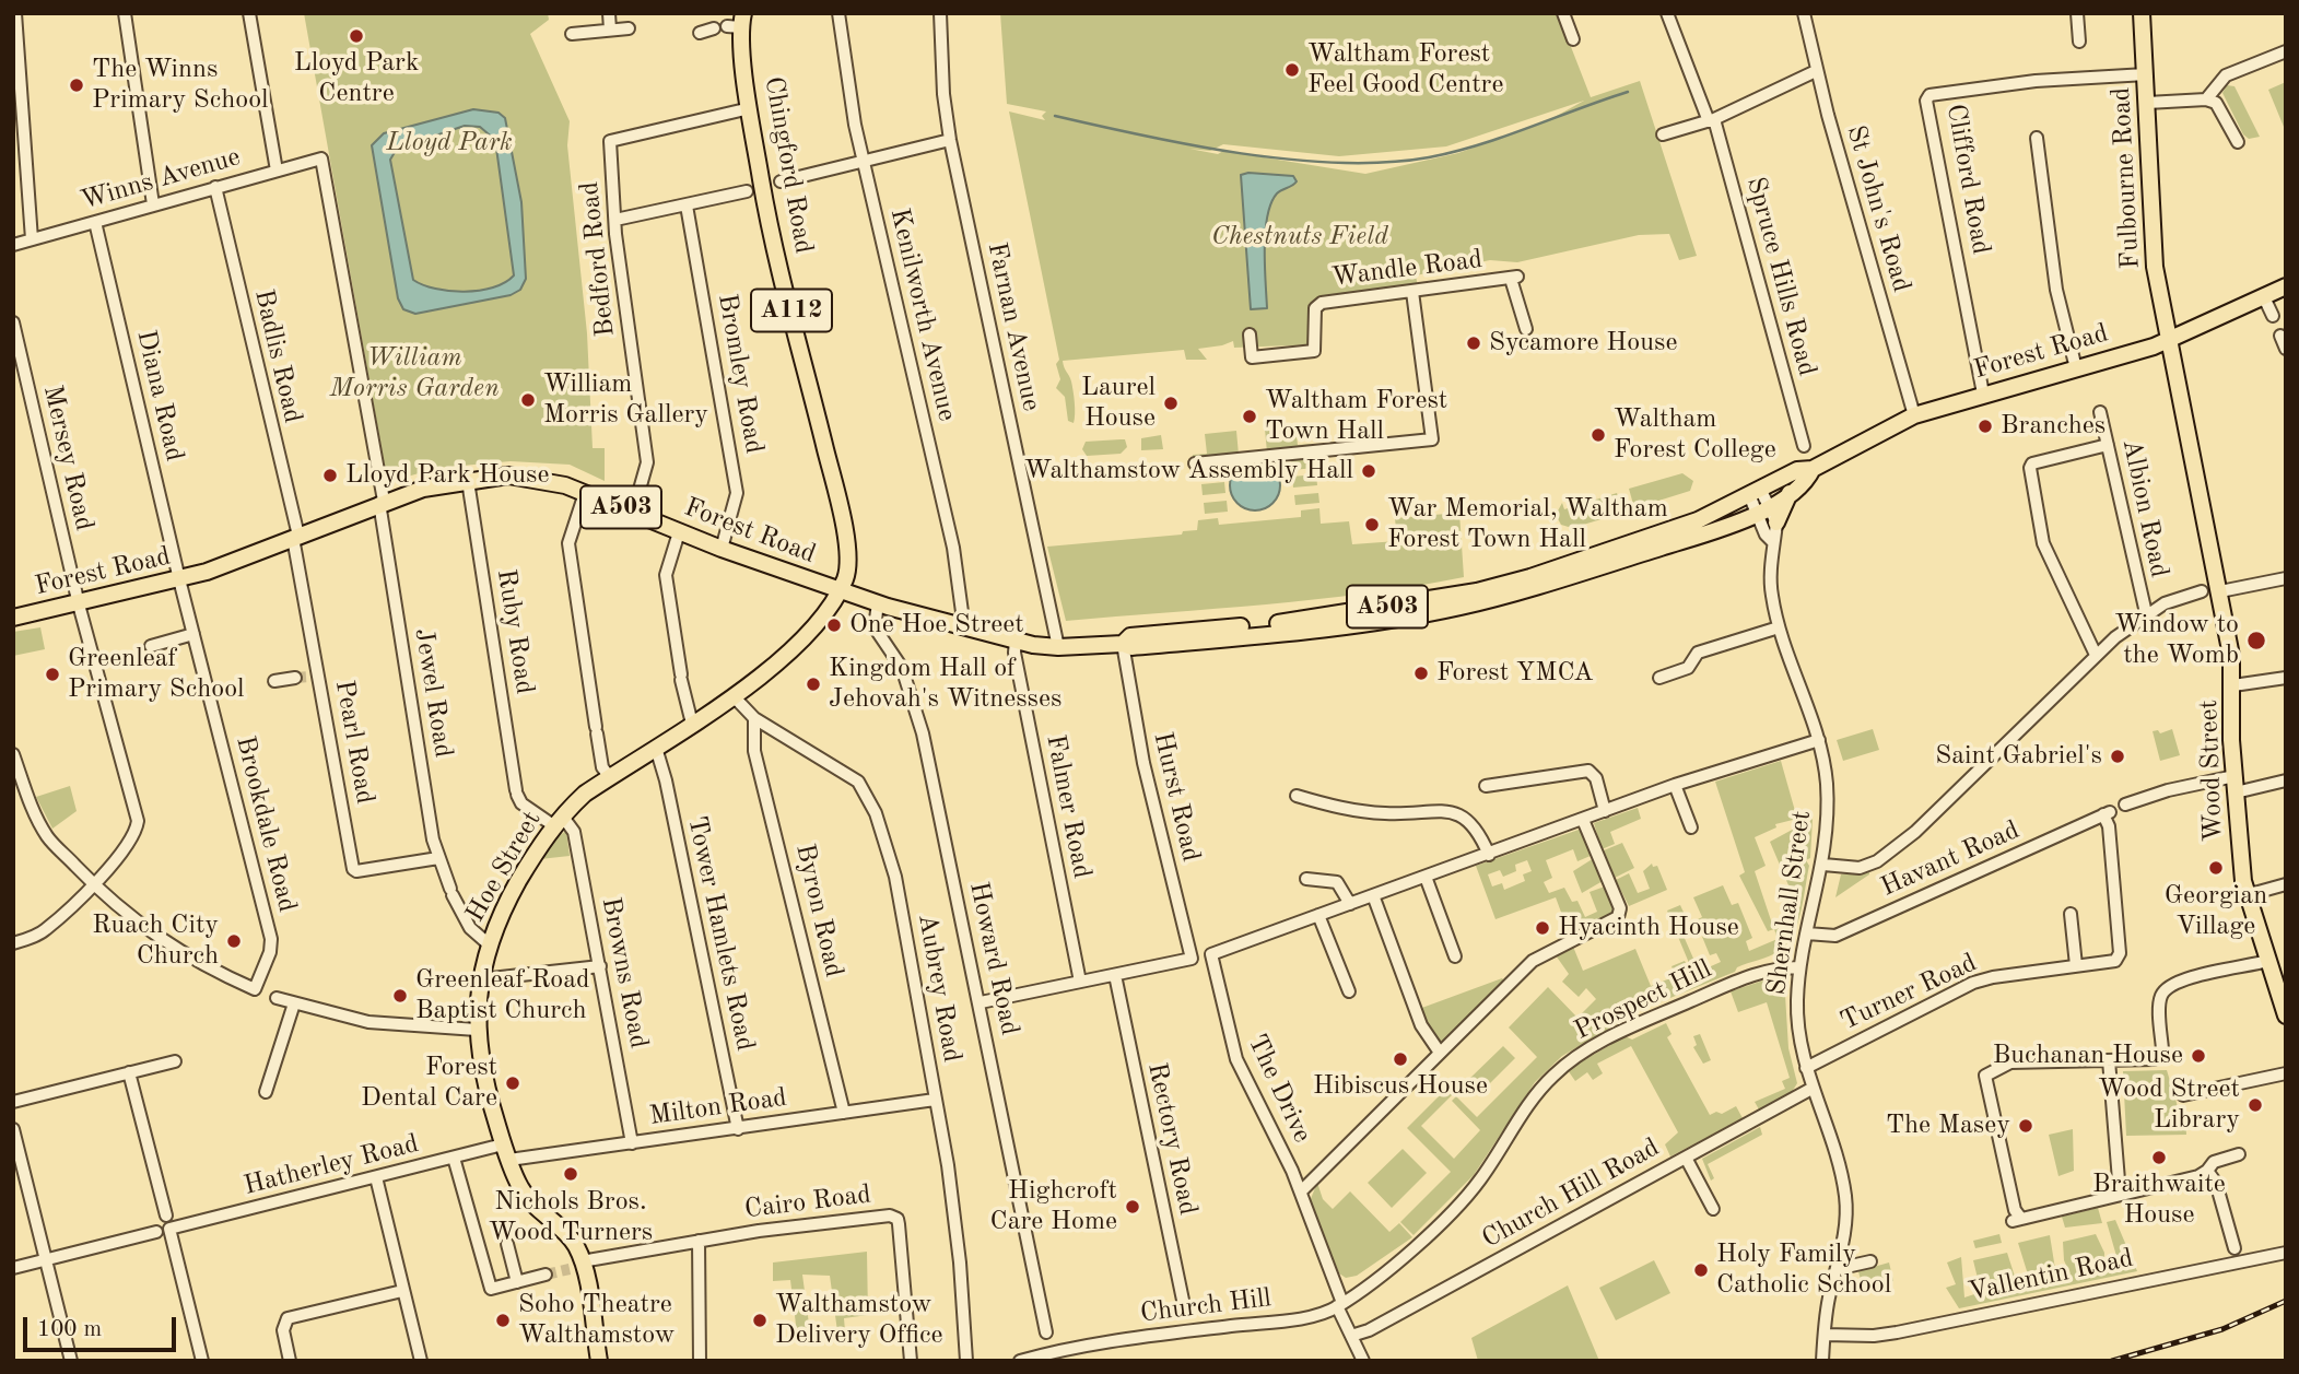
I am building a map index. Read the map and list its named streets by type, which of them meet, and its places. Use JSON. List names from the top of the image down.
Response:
{
  "streets": {
    "main road": [
      "Chingford Road",
      "Fulbourne Road",
      "A112",
      "Forest Road",
      "A503",
      "Wood Street",
      "Hoe Street"
    ],
    "street": [
      "Winns Avenue",
      "Clifford Road",
      "St John's Road",
      "Bedford Road",
      "Wandle Road",
      "Spruce Hills Road",
      "Kenilworth Avenue",
      "Farnan Avenue",
      "Badlis Road",
      "Bromley Road",
      "Diana Road",
      "Mersey Road",
      "Albion Road",
      "Ruby Road",
      "Jewel Road",
      "Pearl Road",
      "Hurst Road",
      "Falmer Road",
      "Brookdale Road",
      "Havant Road",
      "Shernhall Street",
      "Byron Road",
      "Tower Hamlets Road",
      "Howard Road",
      "Browns Road",
      "Aubrey Road",
      "Turner Road",
      "Prospect Hill",
      "The Drive",
      "Milton Road",
      "Rectory Road",
      "Hatherley Road",
      "Church Hill Road",
      "Cairo Road",
      "Vallentin Road",
      "Church Hill"
    ]
  },
  "crossings": [
    ["Chingford Road", "Bedford Road"],
    ["Chingford Road", "Forest Road"],
    ["Chingford Road", "Hoe Street"],
    ["Fulbourne Road", "Clifford Road"],
    ["Fulbourne Road", "Forest Road"],
    ["Fulbourne Road", "Wood Street"],
    ["Winns Avenue", "Badlis Road"],
    ["Winns Avenue", "Diana Road"],
    ["Winns Avenue", "Jewel Road"],
    ["Clifford Road", "Forest Road"],
    ["St John's Road", "Forest Road"],
    ["Bedford Road", "Forest Road"],
    ["Kenilworth Avenue", "Forest Road"],
    ["Farnan Avenue", "Forest Road"],
    ["Forest Road", "Badlis Road"],
    ["Forest Road", "Bromley Road"],
    ["Forest Road", "Diana Road"],
    ["Forest Road", "Mersey Road"],
    ["Forest Road", "Ruby Road"],
    ["Forest Road", "Jewel Road"],
    ["Forest Road", "Pearl Road"],
    ["Forest Road", "Wood Street"],
    ["Forest Road", "Hurst Road"],
    ["Forest Road", "Falmer Road"],
    ["Forest Road", "Brookdale Road"],
    ["Forest Road", "Hoe Street"],
    ["Forest Road", "Howard Road"],
    ["Badlis Road", "Pearl Road"],
    ["Diana Road", "Brookdale Road"],
    ["Mersey Road", "Brookdale Road"],
    ["Ruby Road", "Hoe Street"],
    ["Ruby Road", "Browns Road"],
    ["Jewel Road", "Pearl Road"],
    ["Jewel Road", "Hoe Street"],
    ["Hurst Road", "Rectory Road"],
    ["Havant Road", "Shernhall Street"],
    ["Havant Road", "Turner Road"],
    ["Hoe Street", "Tower Hamlets Road"],
    ["Hoe Street", "Browns Road"],
    ["Hoe Street", "Aubrey Road"],
    ["Hoe Street", "Milton Road"],
    ["Hoe Street", "Hatherley Road"],
    ["Hoe Street", "Cairo Road"],
    ["Shernhall Street", "Turner Road"],
    ["Shernhall Street", "Prospect Hill"],
    ["Shernhall Street", "The Drive"],
    ["Shernhall Street", "Church Hill Road"],
    ["Shernhall Street", "Vallentin Road"],
    ["Byron Road", "Aubrey Road"],
    ["Byron Road", "Milton Road"],
    ["Tower Hamlets Road", "Milton Road"],
    ["Browns Road", "Milton Road"],
    ["Aubrey Road", "Milton Road"],
    ["Prospect Hill", "The Drive"],
    ["Prospect Hill", "Church Hill"],
    ["The Drive", "Church Hill"],
    ["Milton Road", "Hatherley Road"]
  ],
  "parks": ["Lloyd Park", "Chestnuts Field", "William Morris Garden"],
  "places": [
    "Lloyd Park Centre",
    "Waltham Forest Feel Good Centre",
    "The Winns Primary School",
    "Sycamore House",
    "William Morris Gallery",
    "Laurel House",
    "Waltham Forest Town Hall",
    "Branches",
    "Waltham Forest College",
    "Walthamstow Assembly Hall",
    "Lloyd Park House",
    "War Memorial, Waltham Forest Town Hall",
    "One Hoe Street",
    "Window to the Womb",
    "Forest YMCA",
    "Greenleaf Primary School",
    "Kingdom Hall of Jehovah's Witnesses",
    "Saint Gabriel's",
    "Georgian Village",
    "Hyacinth House",
    "Ruach City Church",
    "Greenleaf Road Baptist Church",
    "Buchanan House",
    "Hibiscus House",
    "Forest Dental Care",
    "Wood Street Library",
    "The Masey",
    "Braithwaite House",
    "Nichols Bros. Wood Turners",
    "Highcroft Care Home",
    "Holy Family Catholic School",
    "Soho Theatre Walthamstow",
    "Walthamstow Delivery Office"
  ],
  "scale_bar": "100 m"
}
